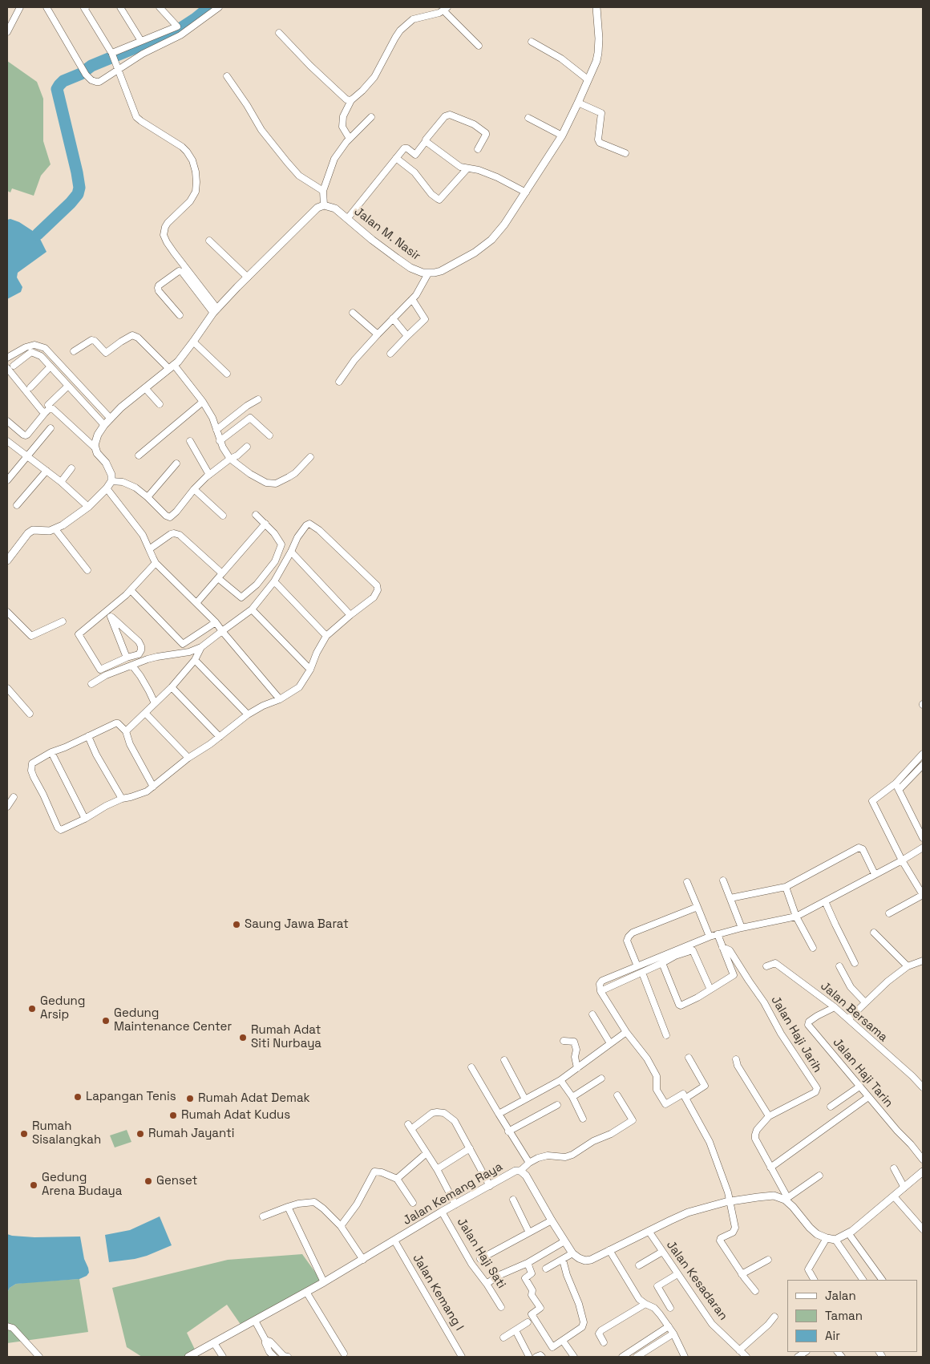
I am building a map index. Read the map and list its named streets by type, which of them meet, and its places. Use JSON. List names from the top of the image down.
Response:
{
  "streets": {
    "street": [
      "Jalan M. Nasir",
      "Jalan Bersama",
      "Jalan Haji Jarih",
      "Jalan Haji Tarin",
      "Jalan Kemang Raya",
      "Jalan Haji Sati",
      "Jalan Kesadaran",
      "Jalan Kemang I"
    ]
  },
  "crossings": [
    ["Jalan Bersama", "Jalan Haji Tarin"],
    ["Jalan Kemang Raya", "Jalan Haji Sati"],
    ["Jalan Kemang Raya", "Jalan Kemang I"]
  ],
  "places": [
    "Saung Jawa Barat",
    "Gedung Arsip",
    "Gedung Maintenance Center",
    "Rumah Adat Siti Nurbaya",
    "Lapangan Tenis",
    "Rumah Adat Demak",
    "Rumah Adat Kudus",
    "Rumah Sisalangkah",
    "Rumah Jayanti",
    "Genset",
    "Gedung Arena Budaya"
  ],
  "legend": ["Jalan", "Taman", "Air"]
}
